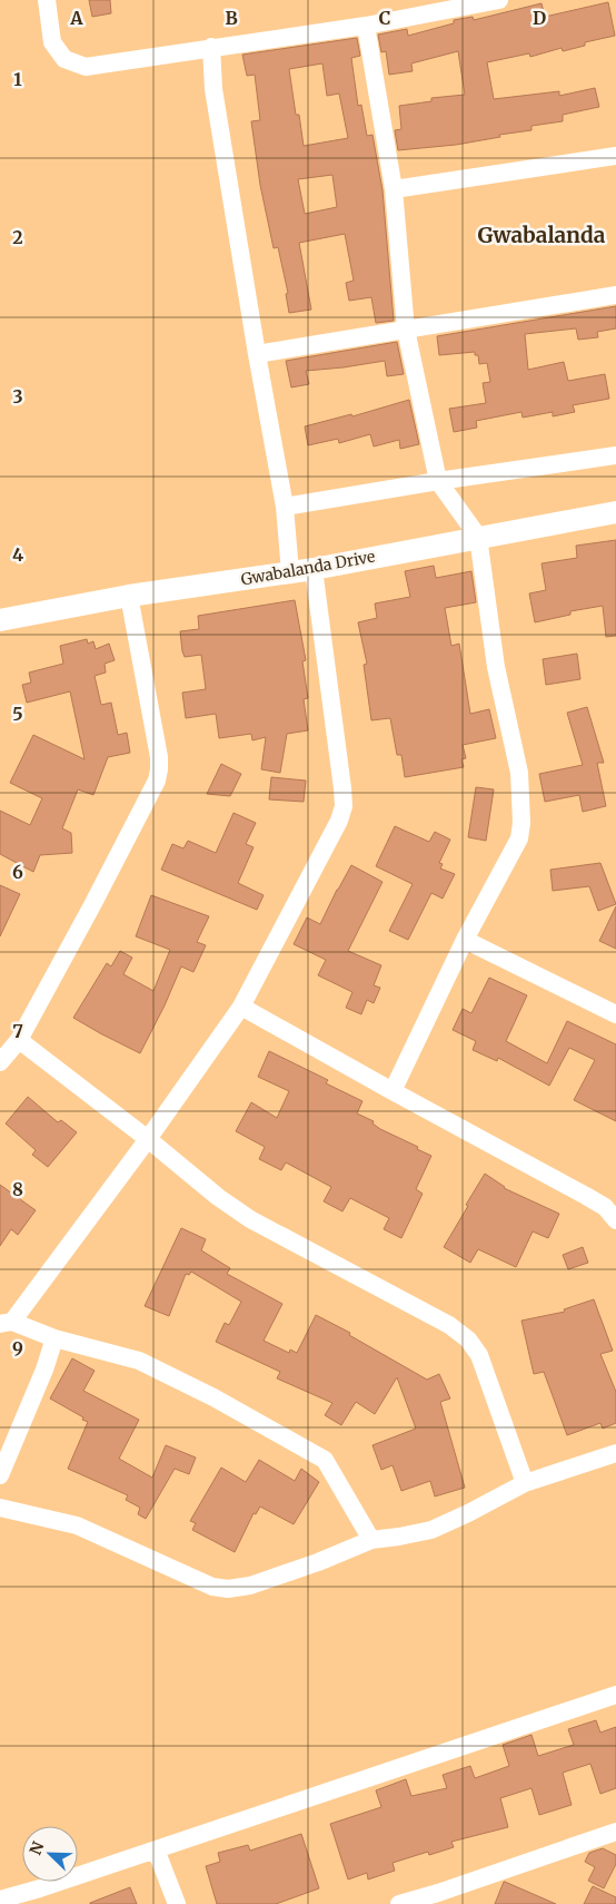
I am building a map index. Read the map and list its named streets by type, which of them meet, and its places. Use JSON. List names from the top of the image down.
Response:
{
  "streets": {
    "street": ["Gwabalanda Drive"]
  },
  "districts": ["Gwabalanda"],
  "north": "top left",
  "grid": {
    "columns": [
      "A",
      "B",
      "C",
      "D"
    ],
    "rows": [
      "1",
      "2",
      "3",
      "4",
      "5",
      "6",
      "7",
      "8",
      "9"
    ]
  }
}
